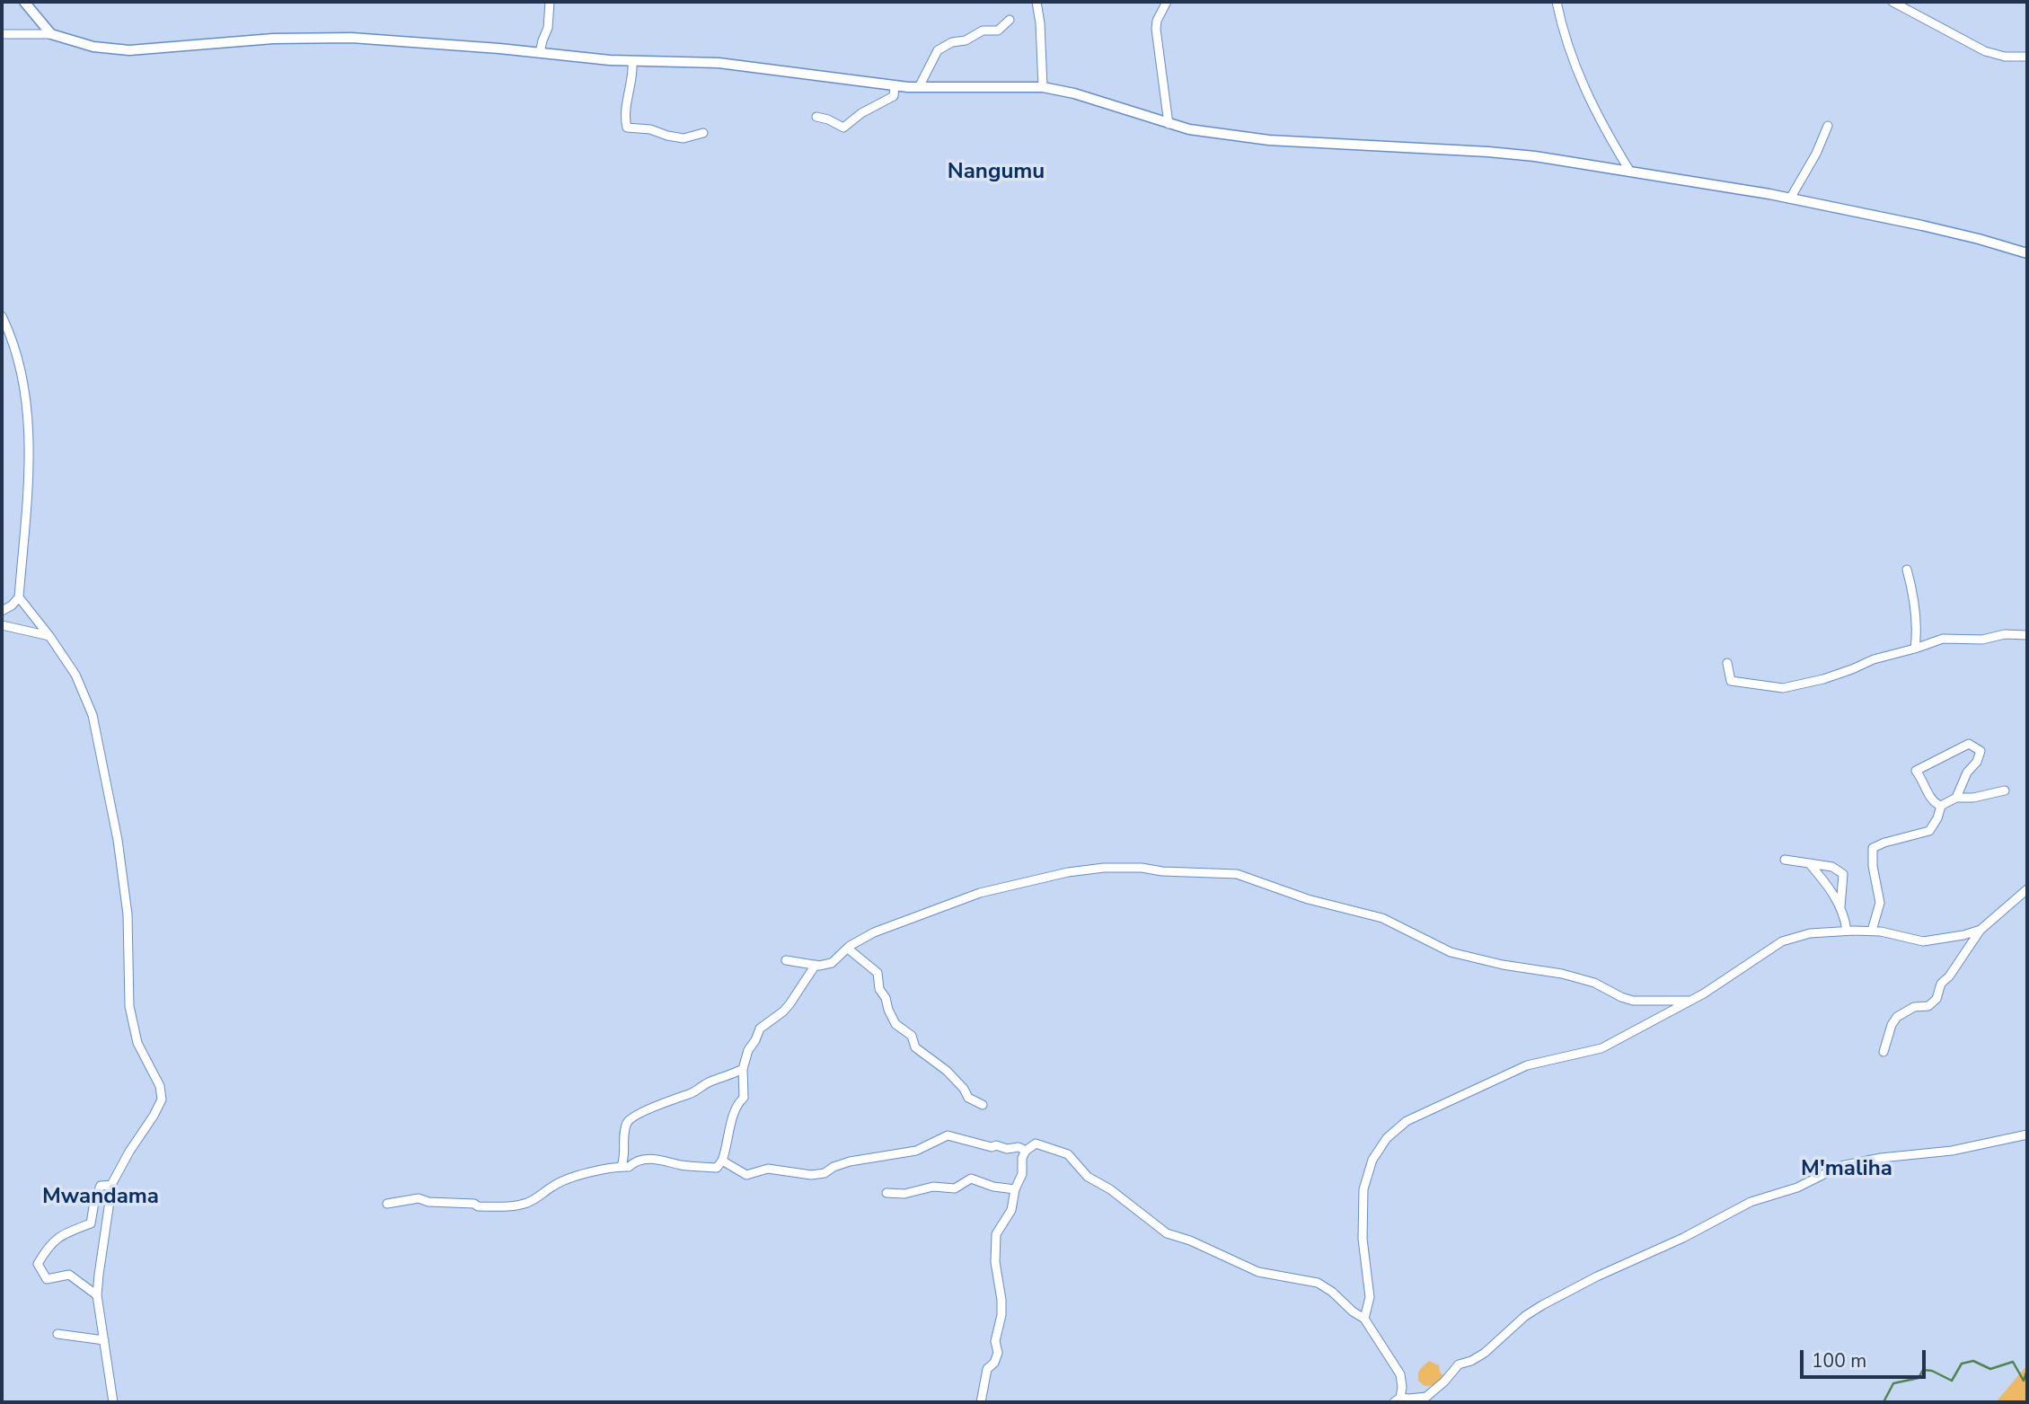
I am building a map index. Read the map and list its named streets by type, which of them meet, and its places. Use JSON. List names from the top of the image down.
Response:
{
  "districts": ["Nangumu", "M'maliha", "Mwandama"],
  "scale_bar": "100 m"
}
